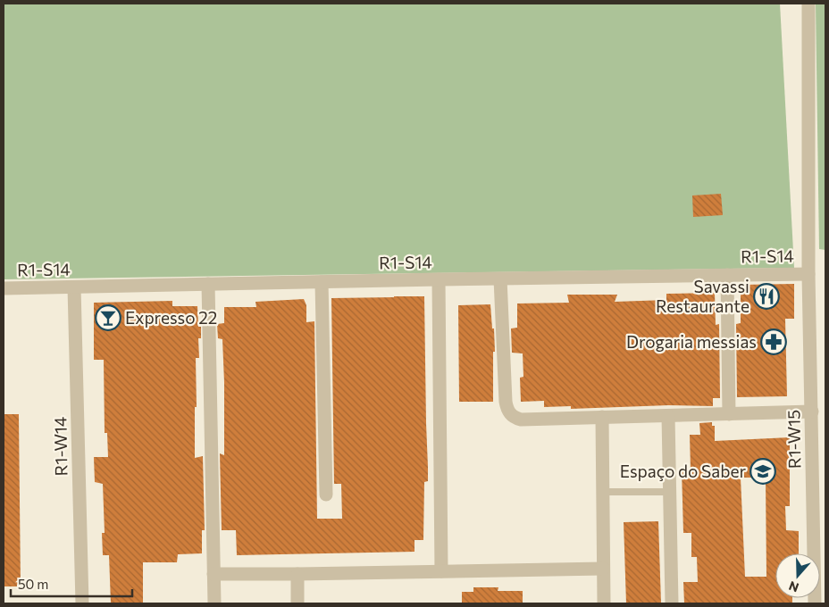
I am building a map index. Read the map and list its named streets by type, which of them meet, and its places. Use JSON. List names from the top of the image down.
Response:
{
  "streets": {
    "street": ["R1-S14", "R1-W15", "R1-W14"]
  },
  "crossings": [
    ["R1-S14", "R1-W15"],
    ["R1-S14", "R1-W14"]
  ],
  "places": {
    "restaurant": ["Savassi Restaurante"],
    "bar": ["Expresso 22"],
    "pharmacy": ["Drogaria messias"],
    "school or university": ["Espaço do Saber"]
  },
  "scale_bar": "50 m",
  "north": "bottom"
}
